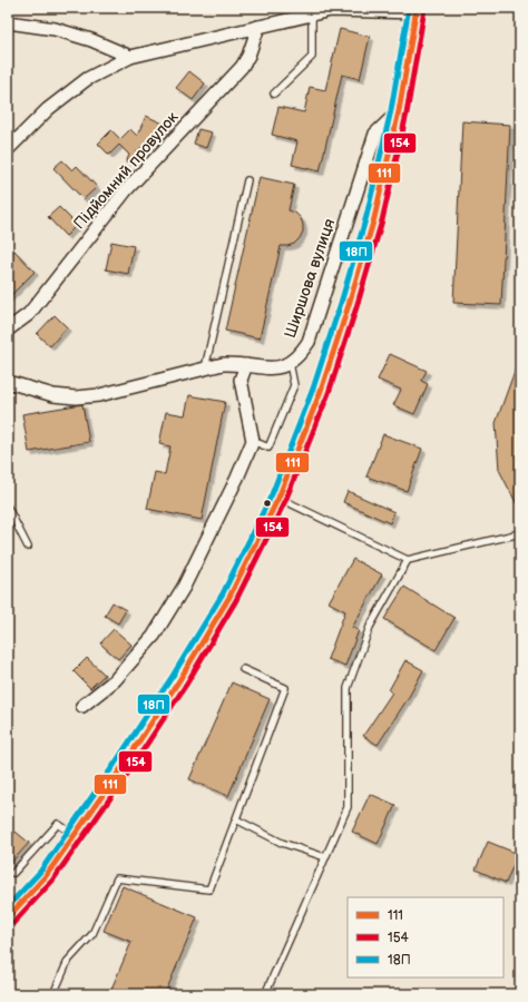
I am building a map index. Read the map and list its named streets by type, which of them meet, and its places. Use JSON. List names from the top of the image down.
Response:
{
  "streets": {
    "street": ["Підйомний провулок", "Ширшова вулиця"]
  },
  "lines": ["transit line 111", "transit line 18П", "transit line 154"],
  "legend": ["111", "154", "18П"]
}
